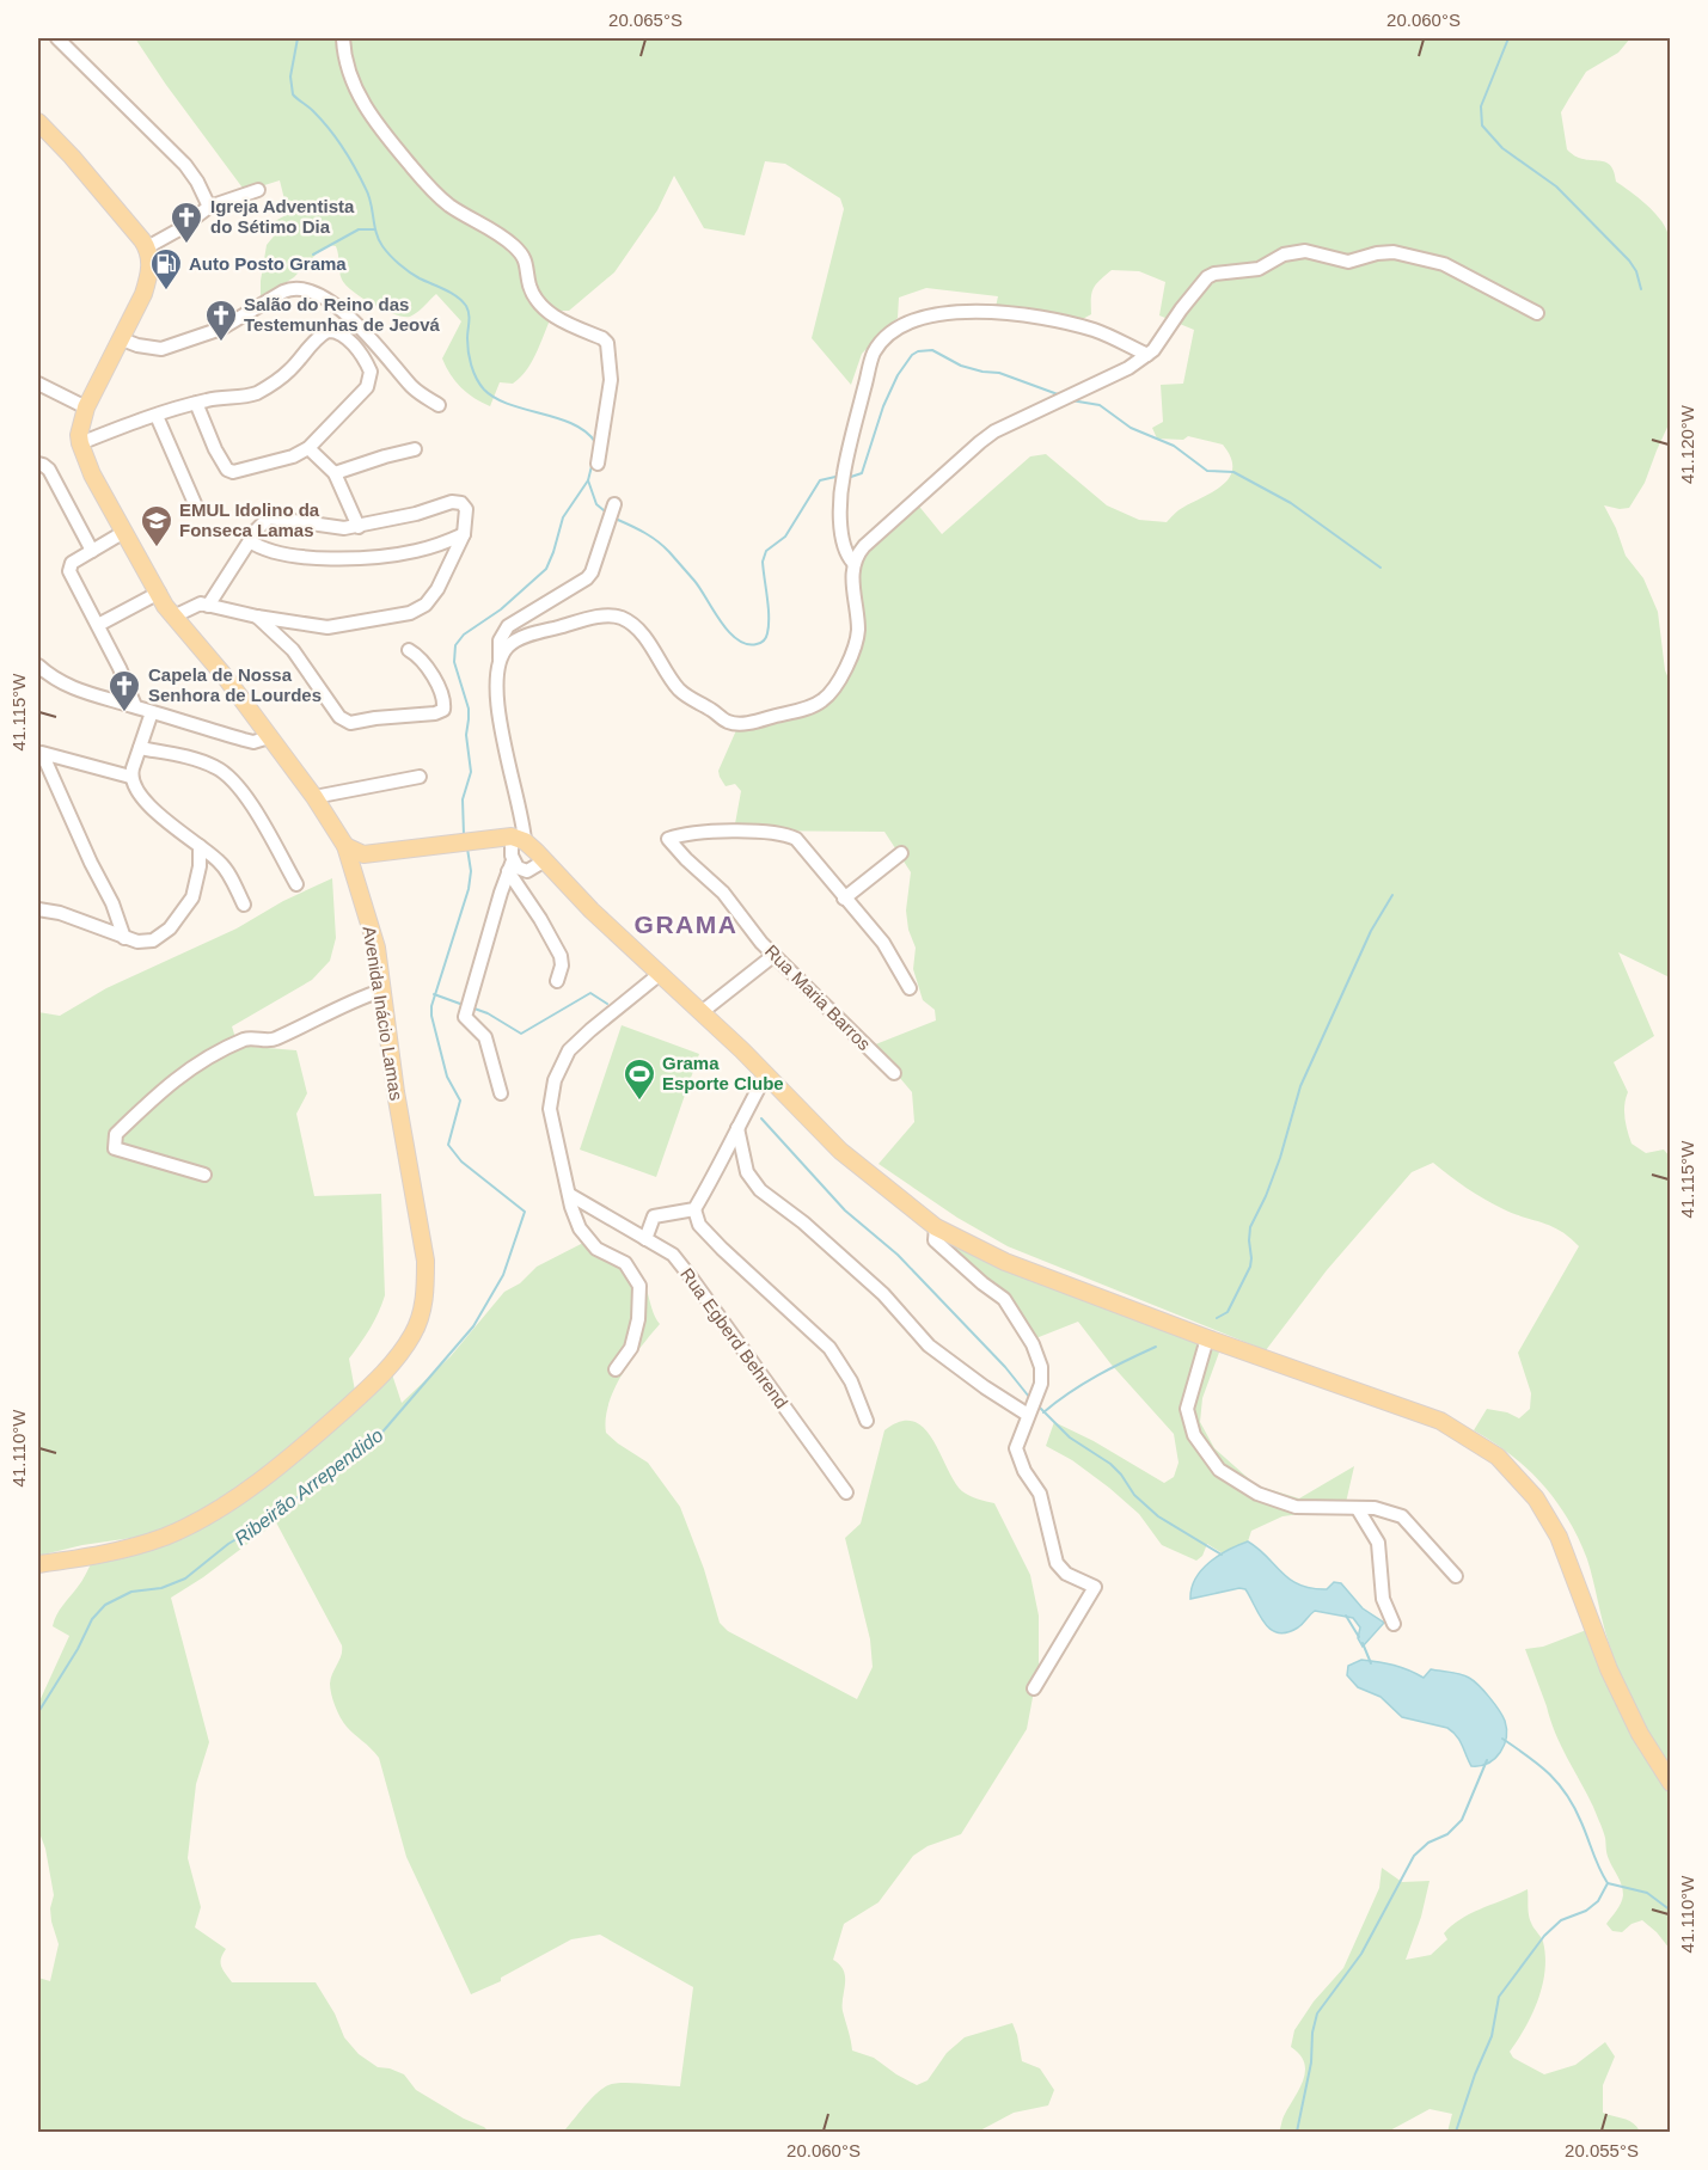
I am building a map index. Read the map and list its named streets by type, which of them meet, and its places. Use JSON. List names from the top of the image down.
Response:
{
  "streets": {
    "main road": ["Avenida Inácio Lamas"],
    "street": ["Rua Maria Barros", "Rua Egberd Behrend"]
  },
  "districts": ["GRAMA"],
  "water": ["Ribeirão Arrependido"],
  "places": {
    "church": ["Igreja Adventista do Sétimo Dia", "Salão do Reino das Testemunhas de Jeová", "Capela de Nossa Senhora de Lourdes"],
    "fuel station": ["Auto Posto Grama"],
    "school or university": ["EMUL Idolino da Fonseca Lamas"],
    "sports": ["Grama Esporte Clube"]
  },
  "coordinates": [
    "20.065°S",
    "20.060°S",
    "41.120°W",
    "41.115°W",
    "41.110°W",
    "20.055°S"
  ]
}
